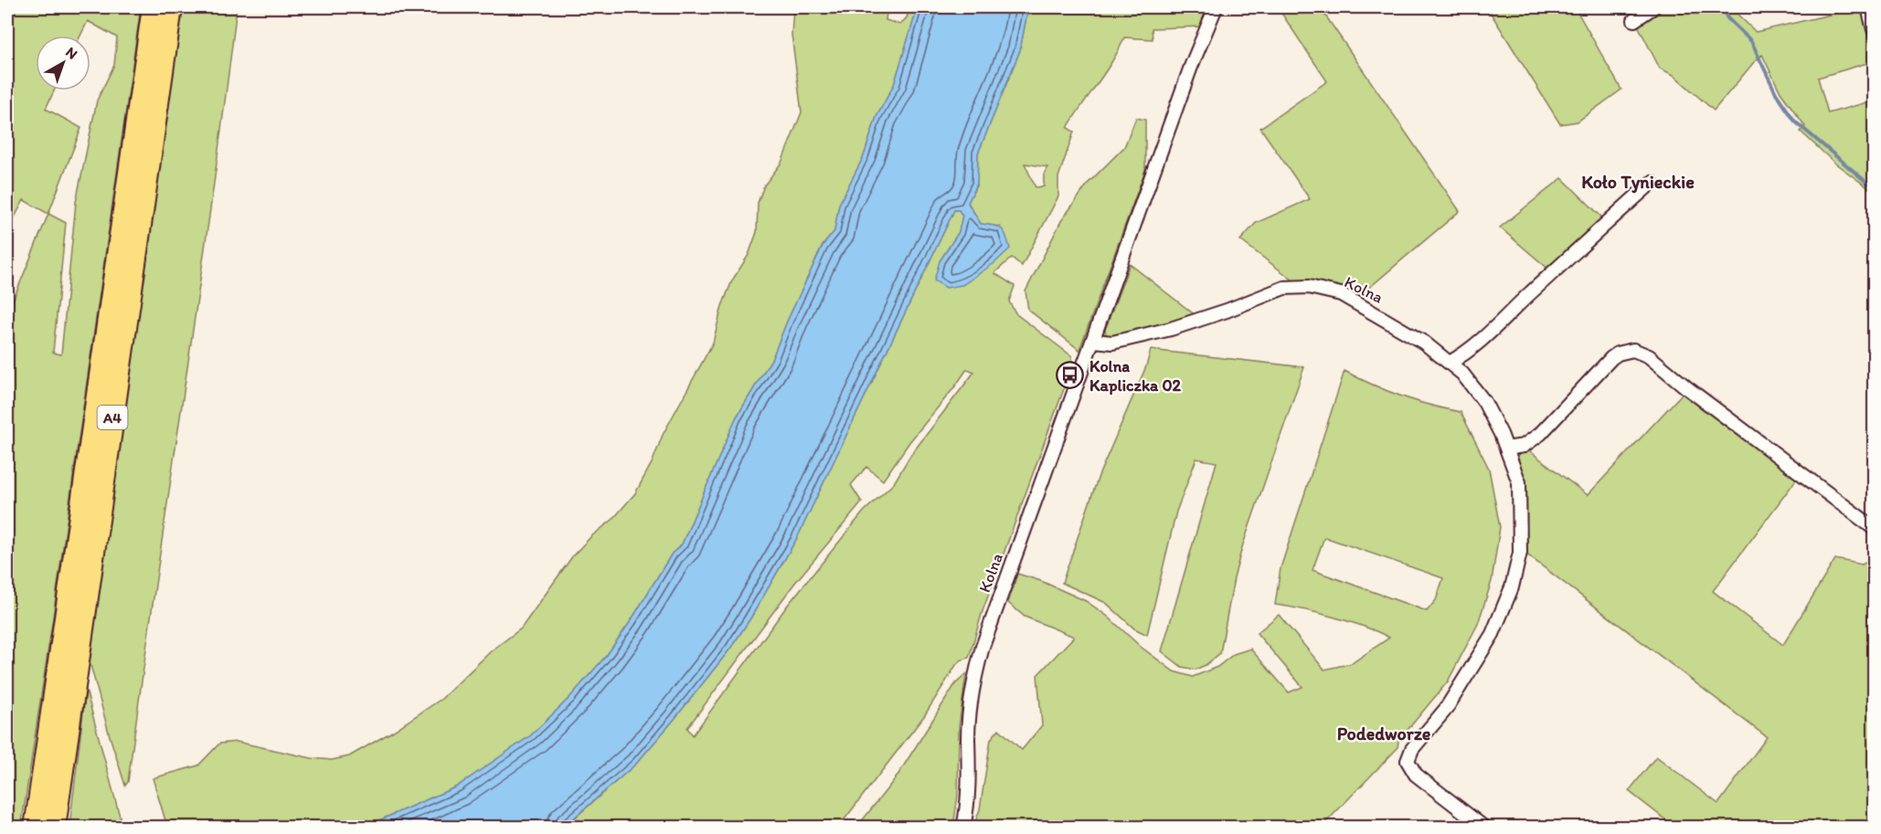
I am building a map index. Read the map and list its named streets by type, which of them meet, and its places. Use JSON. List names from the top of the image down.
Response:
{
  "streets": {
    "highway": ["A4"],
    "street": ["Kolna"]
  },
  "districts": ["Koło Tynieckie", "Podedworze"],
  "places": {
    "bus stop": ["Kolna Kapliczka 02"]
  },
  "north": "top right"
}
